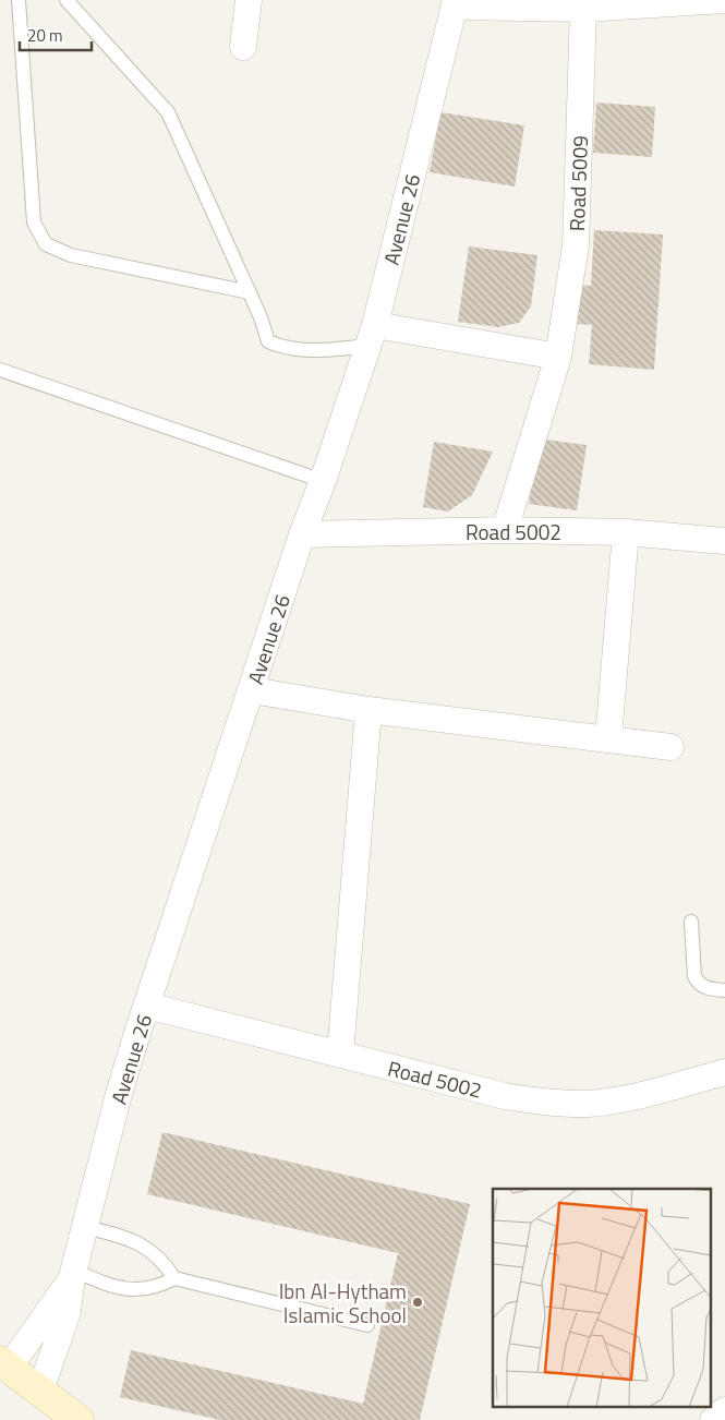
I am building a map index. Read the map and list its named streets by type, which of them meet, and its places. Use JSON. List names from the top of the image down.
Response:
{
  "streets": {
    "street": ["Road 5009", "Avenue 26", "Road 5002"]
  },
  "crossings": [
    ["Road 5009", "Road 5002"],
    ["Avenue 26", "Road 5002"]
  ],
  "places": ["Ibn Al-Hytham Islamic School"],
  "scale_bar": "20 m"
}
